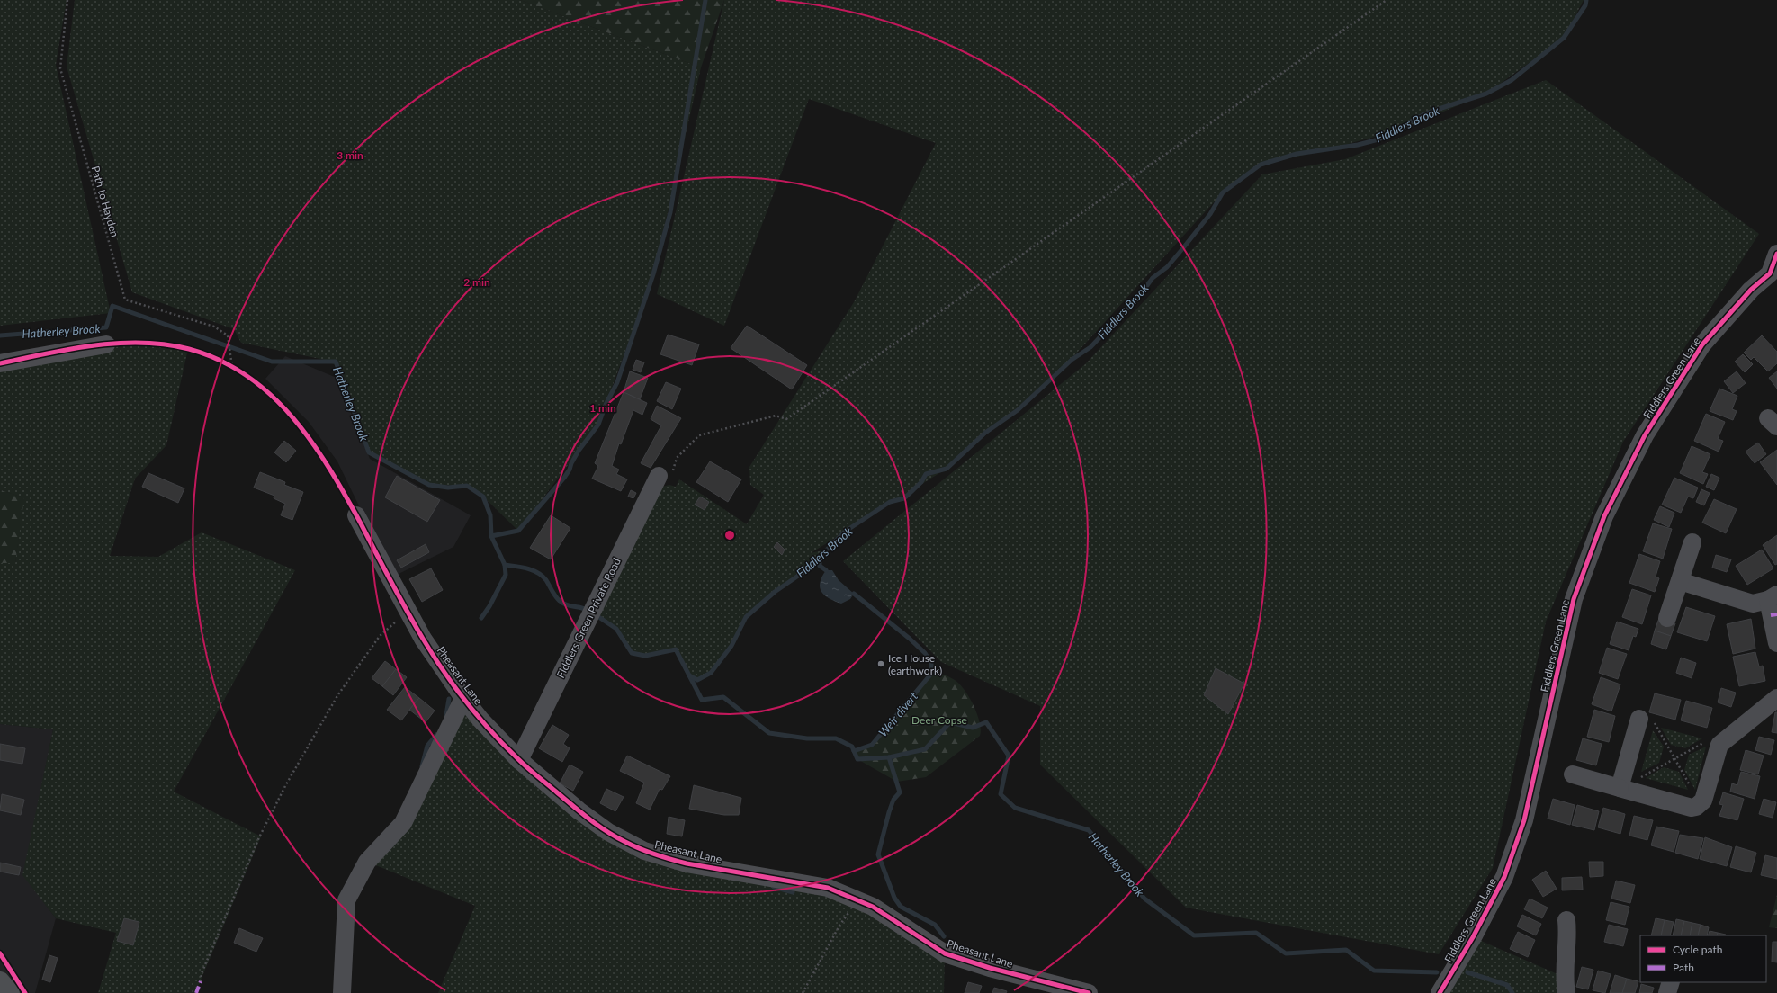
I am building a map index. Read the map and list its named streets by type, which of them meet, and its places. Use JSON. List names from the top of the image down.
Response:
{
  "streets": {
    "street": ["Fiddlers Green Lane", "Fiddlers Green Private Road", "Pheasant Lane"],
    "path": ["Path to Hayden"]
  },
  "crossings": [
    ["Fiddlers Green Private Road", "Pheasant Lane"]
  ],
  "water": ["Fiddlers Brook", "Hatherley Brook", "Weir divert"],
  "parks": ["Deer Copse"],
  "places": ["Ice House (earthwork)"],
  "legend": ["Cycle path", "Path"],
  "rings": ["3 min", "2 min", "1 min"]
}
